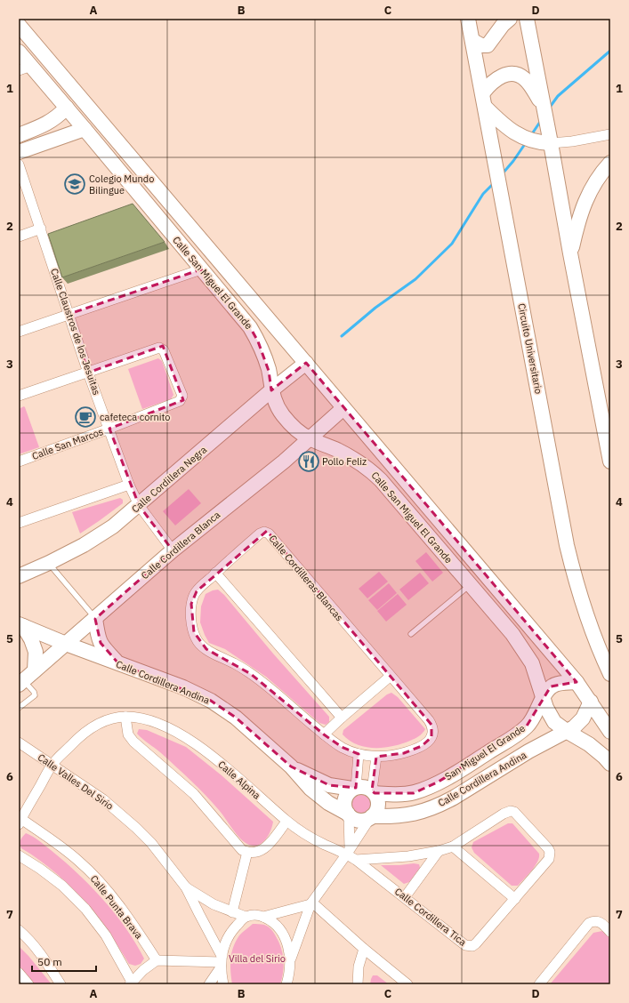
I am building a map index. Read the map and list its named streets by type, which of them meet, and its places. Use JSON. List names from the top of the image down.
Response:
{
  "streets": {
    "street": [
      "Calle San Miguel El Grande",
      "Calle Claustros de los Jesuitas",
      "Circuito Universitario",
      "Calle San Marcos",
      "Calle Cordillera Negra",
      "Calle Cordillera Blanca",
      "Calle Cordilleras Blancas",
      "Calle Cordillera Andina",
      "San Miguel El Grande",
      "Calle Alpina",
      "Calle Valles Del Sirio",
      "Calle Punta Brava",
      "Calle Cordillera Tica"
    ]
  },
  "crossings": [
    ["Calle San Miguel El Grande", "Calle Cordillera Negra"],
    ["Calle San Miguel El Grande", "Calle Cordillera Blanca"],
    ["Calle San Miguel El Grande", "Calle Cordillera Andina"],
    ["Calle San Miguel El Grande", "San Miguel El Grande"],
    ["Calle Claustros de los Jesuitas", "Calle San Marcos"],
    ["Calle Claustros de los Jesuitas", "Calle Cordillera Negra"],
    ["Calle Claustros de los Jesuitas", "Calle Cordillera Blanca"],
    ["Calle Cordillera Blanca", "Calle Cordillera Andina"],
    ["Calle Cordillera Andina", "San Miguel El Grande"],
    ["Calle Alpina", "Calle Valles Del Sirio"],
    ["Calle Alpina", "Calle Punta Brava"],
    ["Calle Alpina", "Calle Cordillera Tica"]
  ],
  "parks": ["Villa del Sirio"],
  "places": {
    "school or university": ["Colegio Mundo Bilingue"],
    "cafe": ["cafeteca cornito"],
    "restaurant": ["Pollo Feliz"]
  },
  "scale_bar": "50 m",
  "grid": {
    "columns": [
      "A",
      "B",
      "C",
      "D"
    ],
    "rows": [
      "1",
      "2",
      "3",
      "4",
      "5",
      "6",
      "7"
    ]
  }
}
